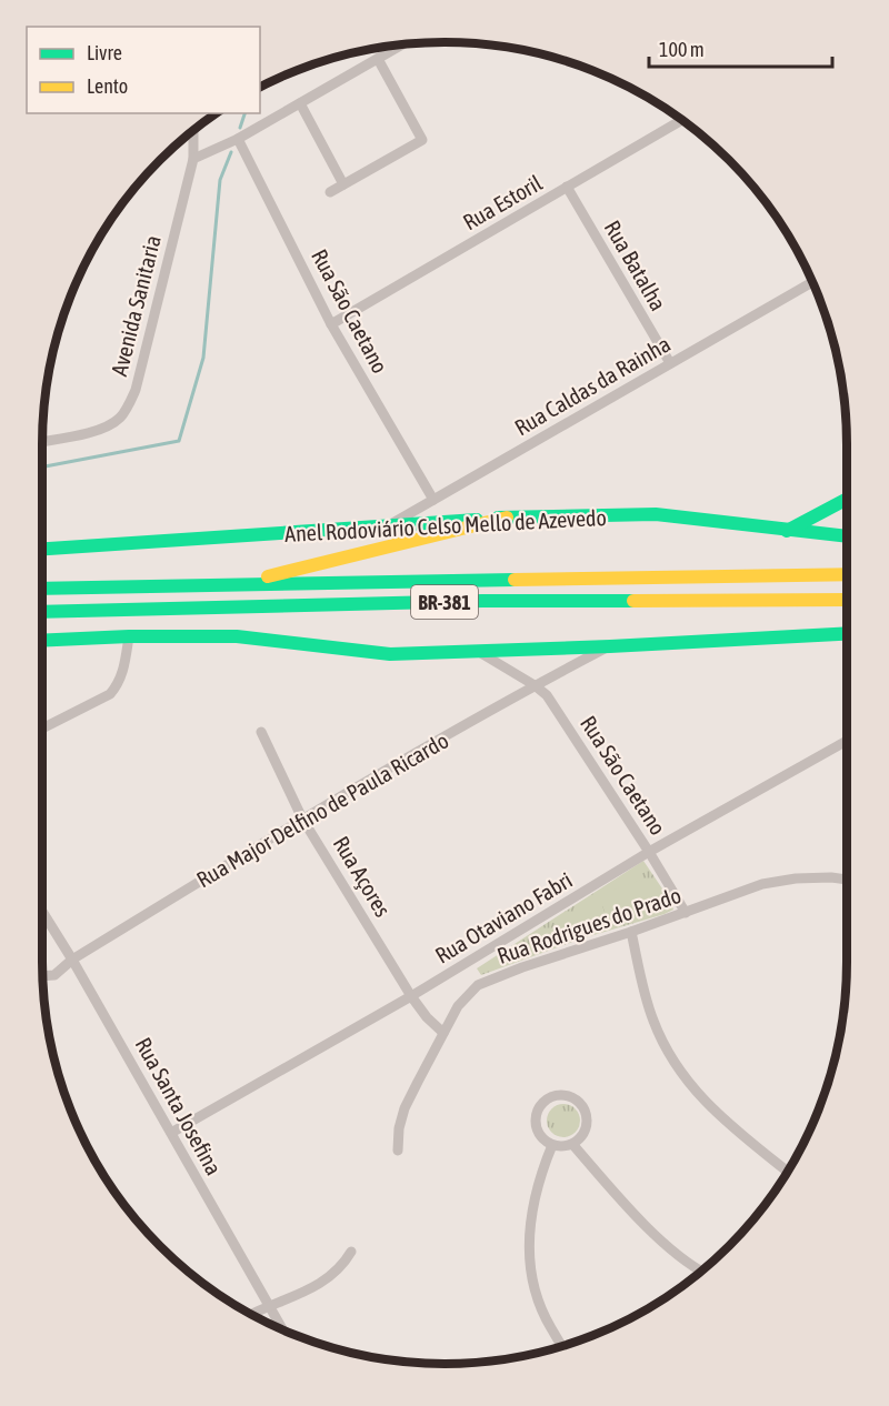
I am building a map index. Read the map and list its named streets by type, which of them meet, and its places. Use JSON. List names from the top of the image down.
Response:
{
  "streets": {
    "main road": ["Anel Rodoviário Celso Mello de Azevedo", "BR-381"],
    "street": [
      "Rua Estoril",
      "Rua Batalha",
      "Avenida Sanitaria",
      "Rua São Caetano",
      "Rua Caldas da Rainha",
      "Rua Major Delfino de Paula Ricardo",
      "Rua Açores",
      "Rua Otaviano Fabri",
      "Rua Rodrigues do Prado",
      "Rua Santa Josefina"
    ]
  },
  "crossings": [
    ["Rua Estoril", "Rua Batalha"],
    ["Rua Estoril", "Rua São Caetano"],
    ["Rua Batalha", "Rua Caldas da Rainha"],
    ["Rua São Caetano", "Rua Caldas da Rainha"],
    ["Rua São Caetano", "Rua Major Delfino de Paula Ricardo"],
    ["Rua São Caetano", "Rua Otaviano Fabri"],
    ["Rua São Caetano", "Rua Rodrigues do Prado"],
    ["Rua Caldas da Rainha", "Anel Rodoviário Celso Mello de Azevedo"],
    ["Rua Major Delfino de Paula Ricardo", "Rua Açores"],
    ["Rua Major Delfino de Paula Ricardo", "Rua Santa Josefina"],
    ["Rua Açores", "Rua Otaviano Fabri"],
    ["Rua Açores", "Rua Rodrigues do Prado"],
    ["Rua Otaviano Fabri", "Rua Santa Josefina"]
  ],
  "legend": ["Livre", "Lento"],
  "scale_bar": "100 m"
}
